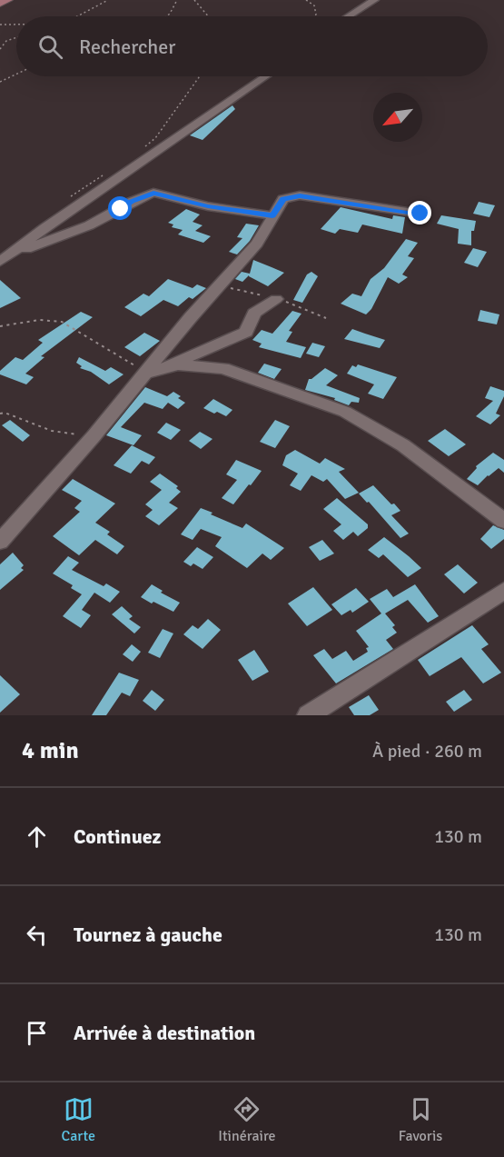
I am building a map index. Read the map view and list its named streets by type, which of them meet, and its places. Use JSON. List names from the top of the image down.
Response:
{
  "north": "bottom left",
  "page": {
    "search": "Rechercher",
    "heading": ["4 min", "À pied · 260 m"],
    "list": [
      ["Continuez", "130 m"],
      ["Tournez à gauche", "130 m"],
      "Arrivée à destination"
    ],
    "nav": ["Carte", "Itinéraire", "Favoris"]
  }
}
